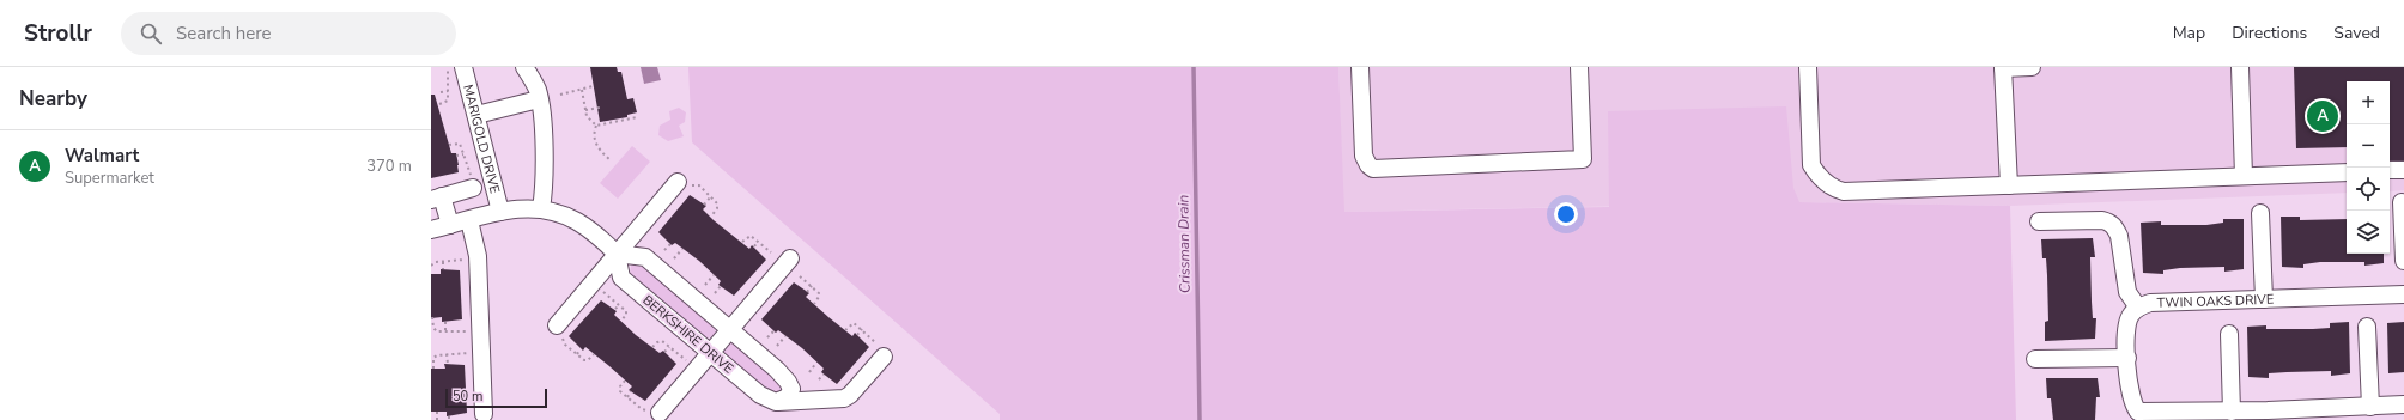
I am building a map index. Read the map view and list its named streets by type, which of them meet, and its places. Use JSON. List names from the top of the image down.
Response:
{
  "streets": {
    "street": ["MARIGOLD DRIVE", "TWIN OAKS DRIVE", "BERKSHIRE DRIVE"]
  },
  "water": ["Crissman Drain"],
  "scale_bar": "50 m",
  "page": {
    "header": "Strollr",
    "search": "Search here",
    "nav": ["Map", "Directions", "Saved"],
    "heading": "Nearby",
    "map_buttons": ["+", "−"],
    "pins": "A",
    "list": [
      {
        "mark": "A",
        "name": "Walmart",
        "note": "Supermarket",
        "value": "370 m"
      }
    ],
    "scale": "50 m"
  }
}
